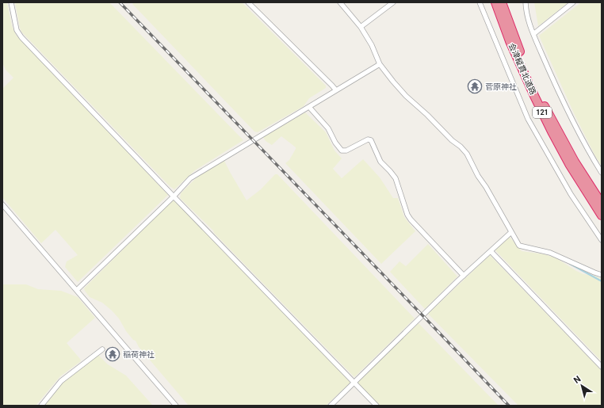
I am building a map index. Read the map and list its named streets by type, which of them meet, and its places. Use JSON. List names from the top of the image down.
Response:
{
  "streets": {
    "highway": ["会津縦貫北道路", "121"]
  },
  "places": {
    "temple": ["菅原神社", "稲荷神社"]
  },
  "north": "top left"
}
